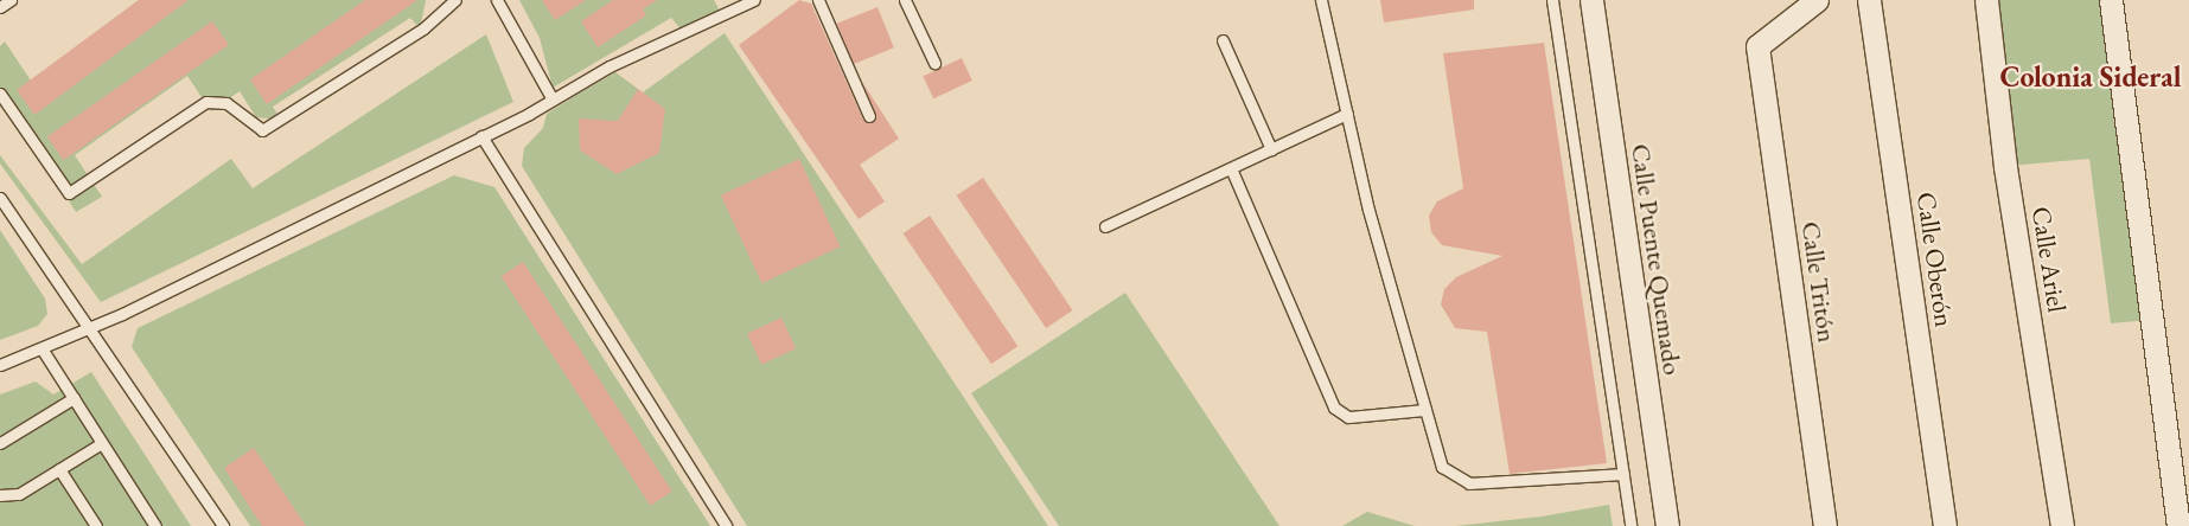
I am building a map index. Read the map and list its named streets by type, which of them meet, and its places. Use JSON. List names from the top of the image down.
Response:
{
  "streets": {
    "street": [
      "Calle Puente Quemado",
      "Calle Oberón",
      "Calle Ariel",
      "Calle Tritón"
    ]
  },
  "districts": ["Colonia Sideral"]
}
